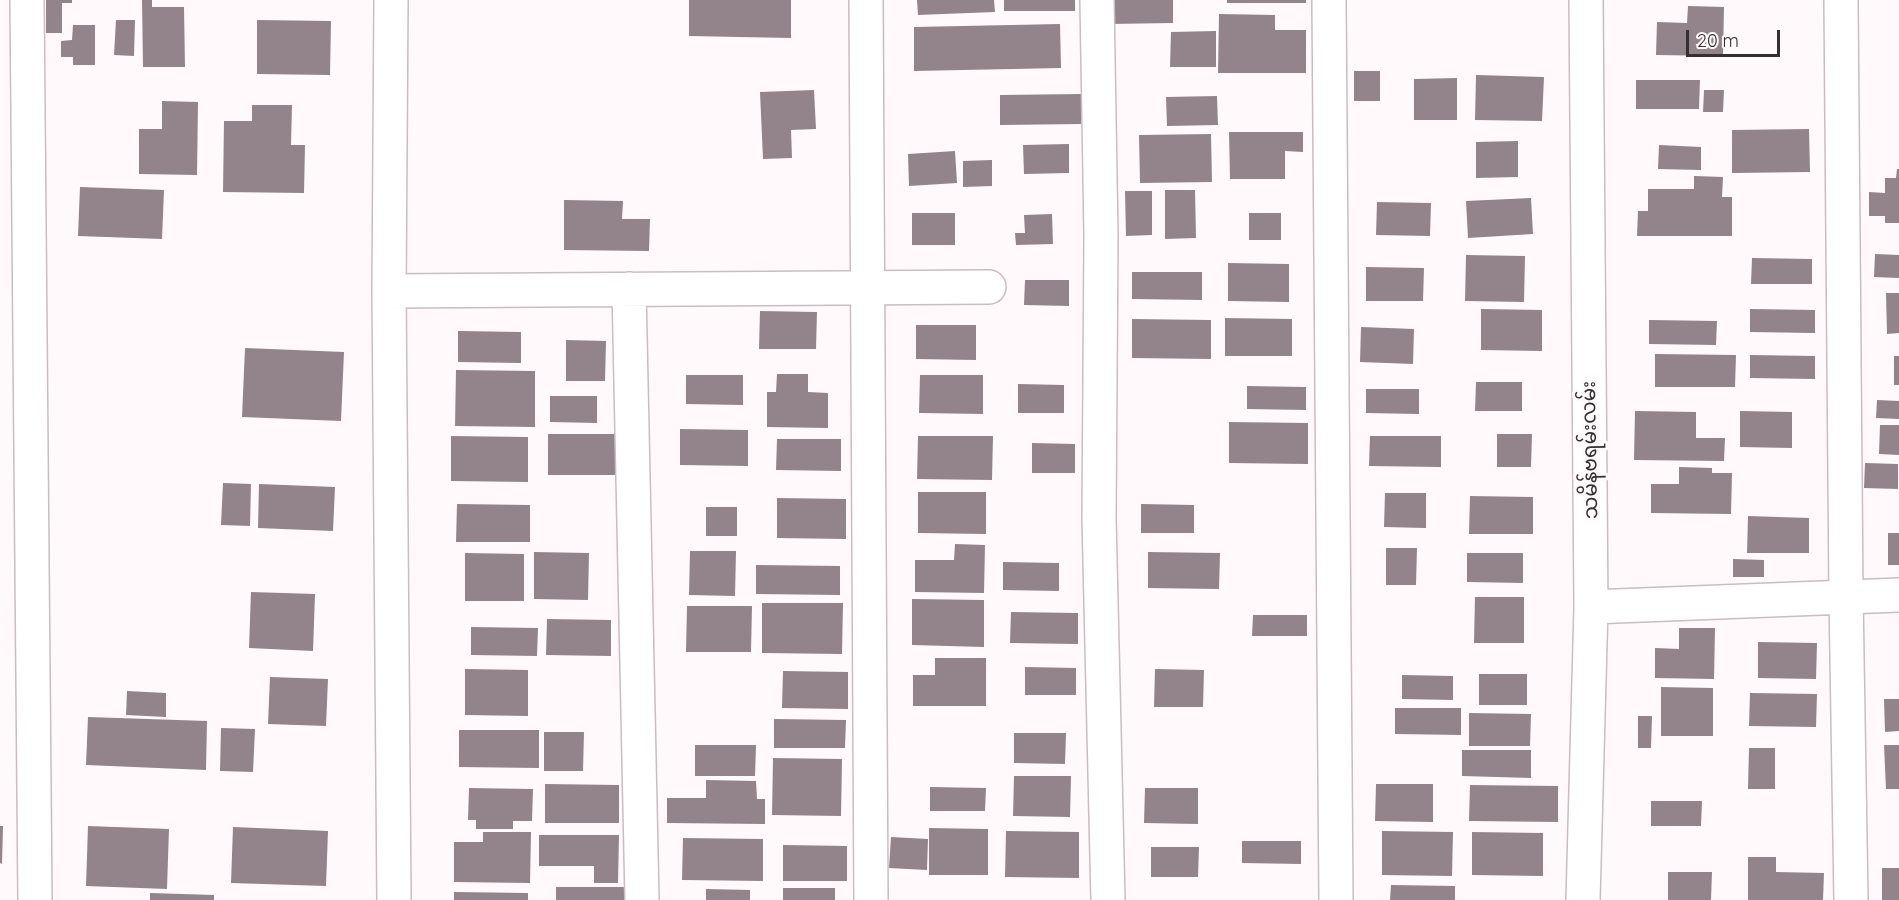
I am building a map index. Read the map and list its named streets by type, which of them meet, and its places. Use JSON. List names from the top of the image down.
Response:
{
  "streets": {
    "street": ["သမိန်ဗရမ်းလမ်း"]
  },
  "scale_bar": "20 m"
}
